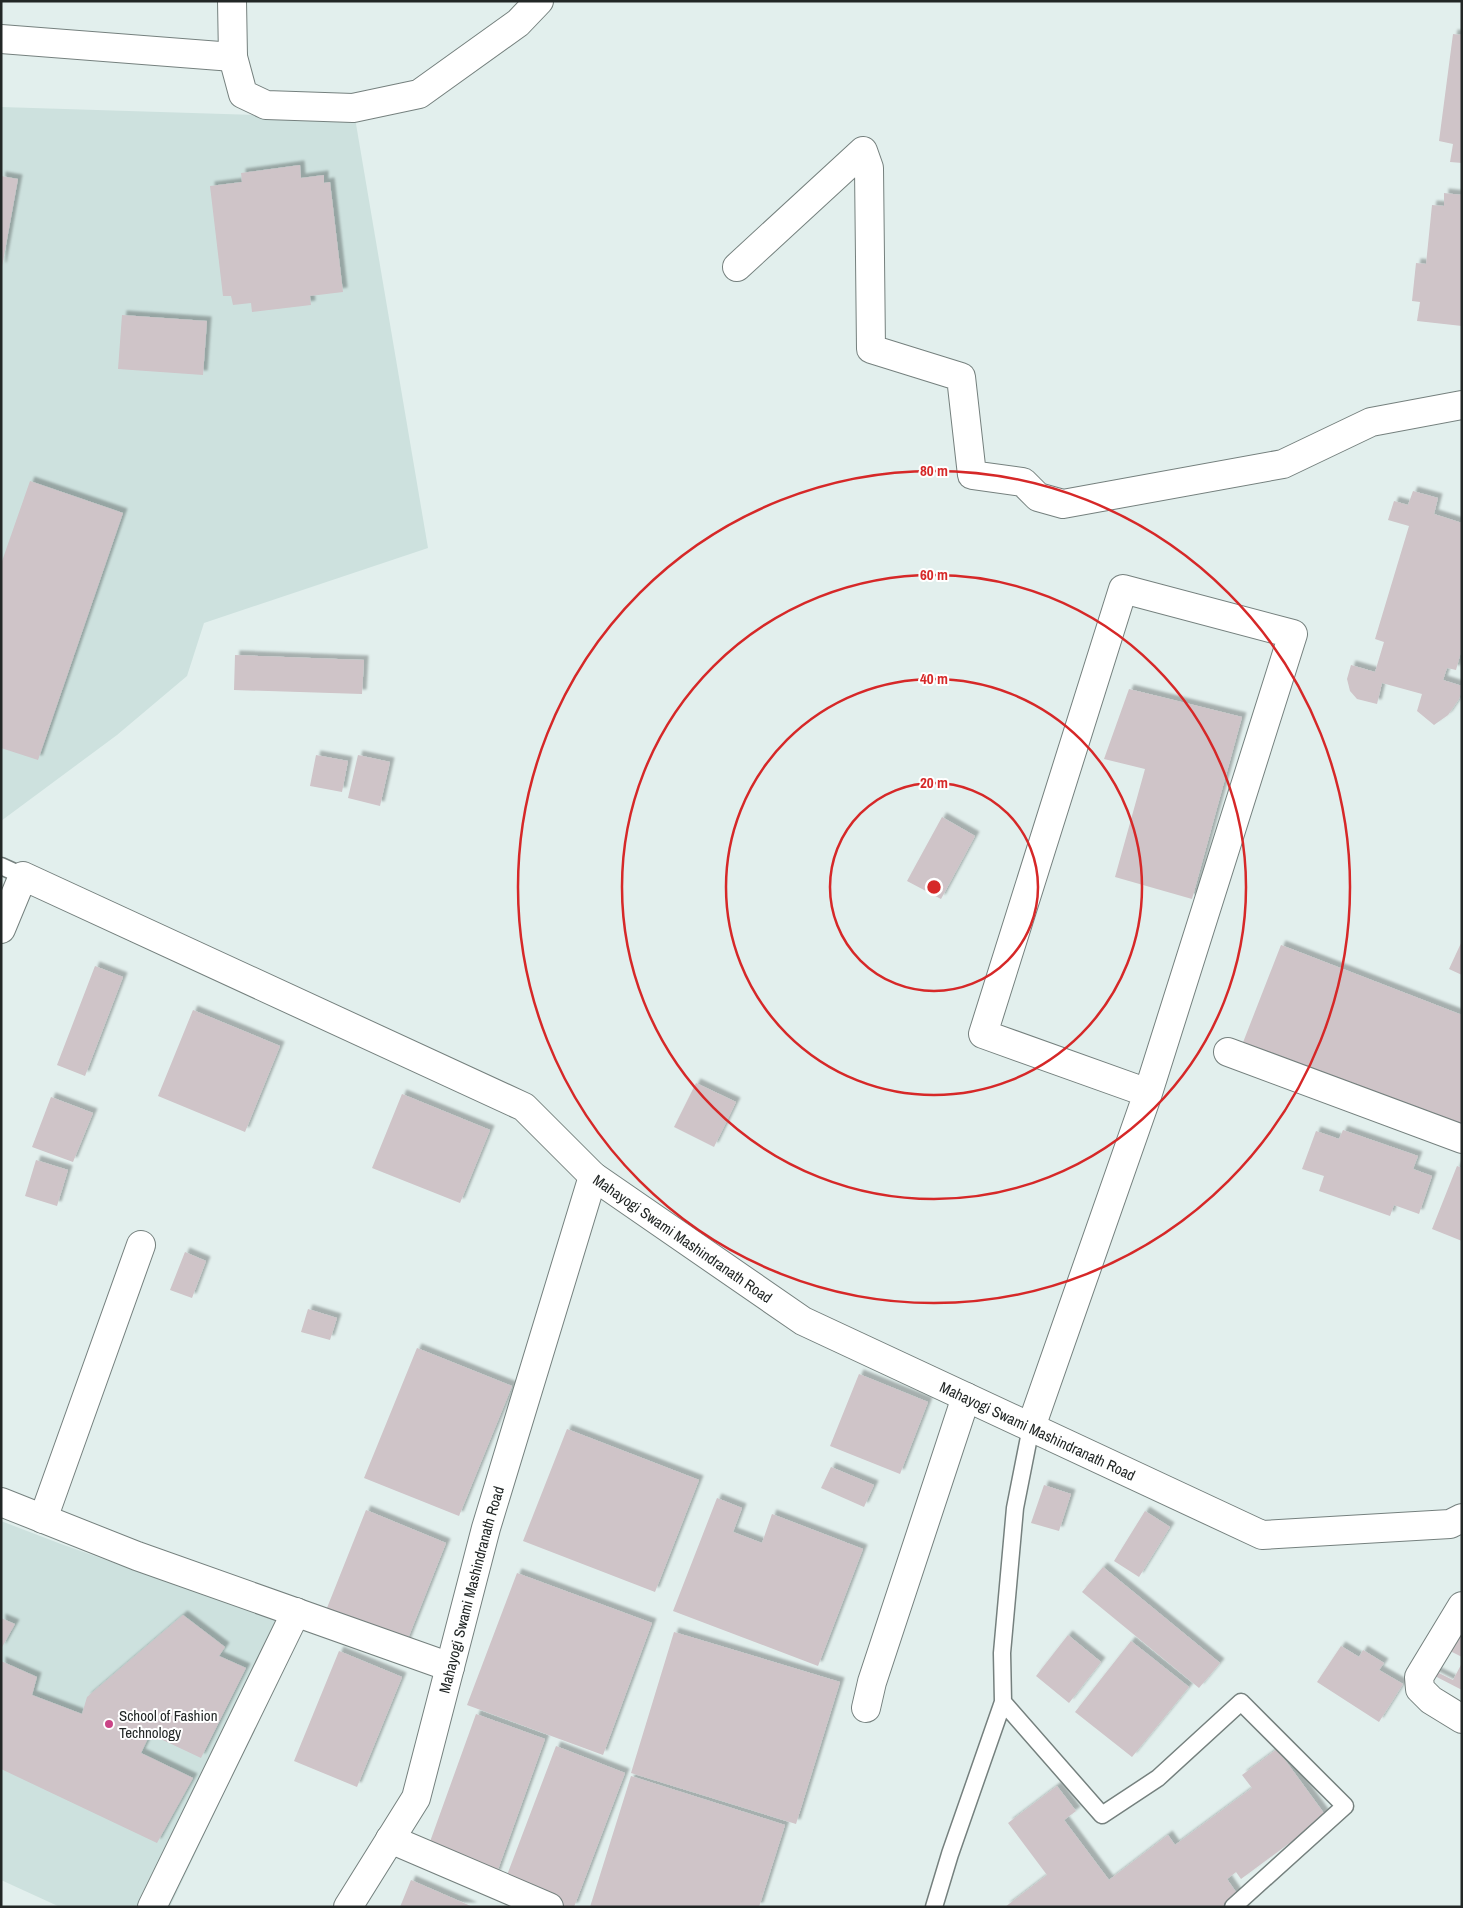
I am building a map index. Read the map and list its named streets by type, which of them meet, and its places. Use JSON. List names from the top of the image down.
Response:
{
  "streets": {
    "street": ["Mahayogi Swami Mashindranath Road"]
  },
  "places": ["School of Fashion Technology"],
  "rings": [
    "80 m",
    "60 m",
    "40 m",
    "20 m"
  ]
}
